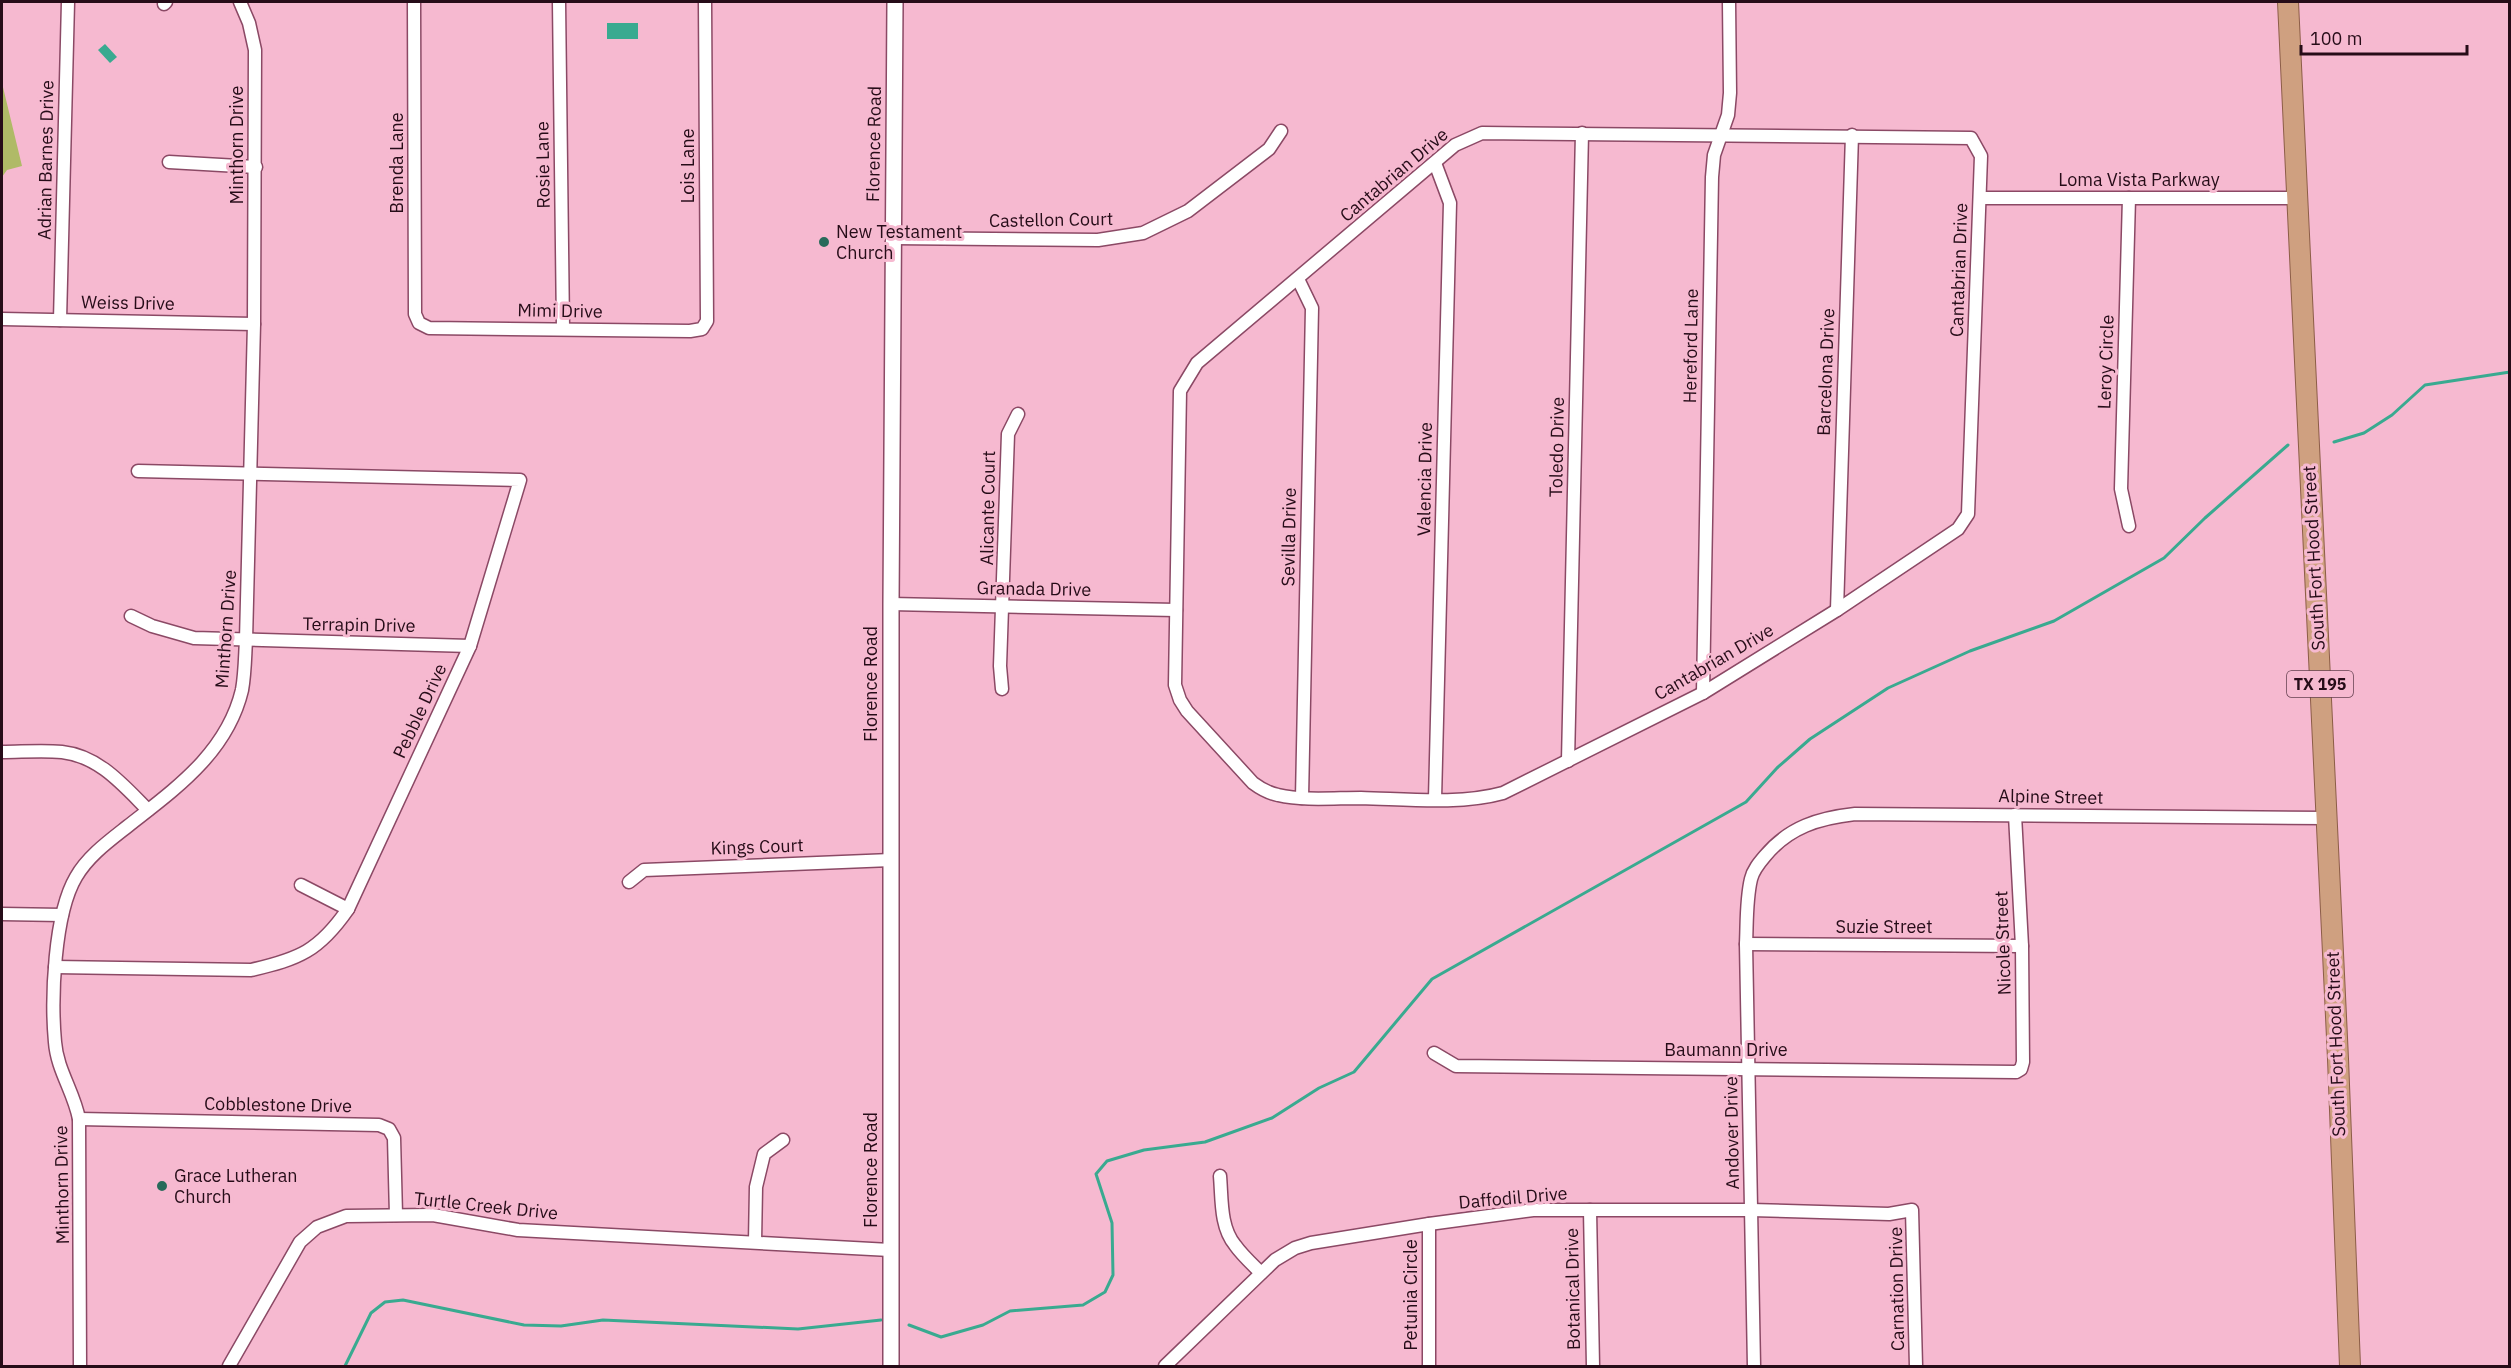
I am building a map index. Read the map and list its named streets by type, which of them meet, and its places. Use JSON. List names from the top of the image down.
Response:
{
  "streets": {
    "highway": ["South Fort Hood Street", "TX 195"],
    "street": [
      "Florence Road",
      "Minthorn Drive",
      "Adrian Barnes Drive",
      "Brenda Lane",
      "Rosie Lane",
      "Lois Lane",
      "Cantabrian Drive",
      "Loma Vista Parkway",
      "Castellon Court",
      "Weiss Drive",
      "Mimi Drive",
      "Hereford Lane",
      "Leroy Circle",
      "Barcelona Drive",
      "Toledo Drive",
      "Valencia Drive",
      "Alicante Court",
      "Sevilla Drive",
      "Granada Drive",
      "Terrapin Drive",
      "Pebble Drive",
      "Alpine Street",
      "Kings Court",
      "Suzie Street",
      "Nicole Street",
      "Baumann Drive",
      "Cobblestone Drive",
      "Andover Drive",
      "Daffodil Drive",
      "Turtle Creek Drive",
      "Botanical Drive",
      "Carnation Drive",
      "Petunia Circle"
    ]
  },
  "crossings": [
    ["Florence Road", "Castellon Court"],
    ["Florence Road", "Granada Drive"],
    ["Florence Road", "Kings Court"],
    ["Florence Road", "Turtle Creek Drive"],
    ["Minthorn Drive", "Weiss Drive"],
    ["Minthorn Drive", "Terrapin Drive"],
    ["Minthorn Drive", "Pebble Drive"],
    ["Minthorn Drive", "Cobblestone Drive"],
    ["Adrian Barnes Drive", "Weiss Drive"],
    ["Brenda Lane", "Mimi Drive"],
    ["Rosie Lane", "Mimi Drive"],
    ["Lois Lane", "Mimi Drive"],
    ["Cantabrian Drive", "Loma Vista Parkway"],
    ["Cantabrian Drive", "Hereford Lane"],
    ["Cantabrian Drive", "Barcelona Drive"],
    ["Cantabrian Drive", "Toledo Drive"],
    ["Cantabrian Drive", "Valencia Drive"],
    ["Cantabrian Drive", "Sevilla Drive"],
    ["Cantabrian Drive", "Granada Drive"],
    ["Loma Vista Parkway", "Leroy Circle"],
    ["Loma Vista Parkway", "South Fort Hood Street"],
    ["Alicante Court", "Granada Drive"],
    ["South Fort Hood Street", "Alpine Street"],
    ["Terrapin Drive", "Pebble Drive"],
    ["Alpine Street", "Nicole Street"],
    ["Alpine Street", "Andover Drive"],
    ["Suzie Street", "Nicole Street"],
    ["Suzie Street", "Andover Drive"],
    ["Nicole Street", "Baumann Drive"],
    ["Baumann Drive", "Andover Drive"],
    ["Cobblestone Drive", "Turtle Creek Drive"],
    ["Andover Drive", "Daffodil Drive"],
    ["Daffodil Drive", "Botanical Drive"],
    ["Daffodil Drive", "Carnation Drive"],
    ["Daffodil Drive", "Petunia Circle"]
  ],
  "places": ["New Testament Church", "Grace Lutheran Church"],
  "scale_bar": "100 m"
}
